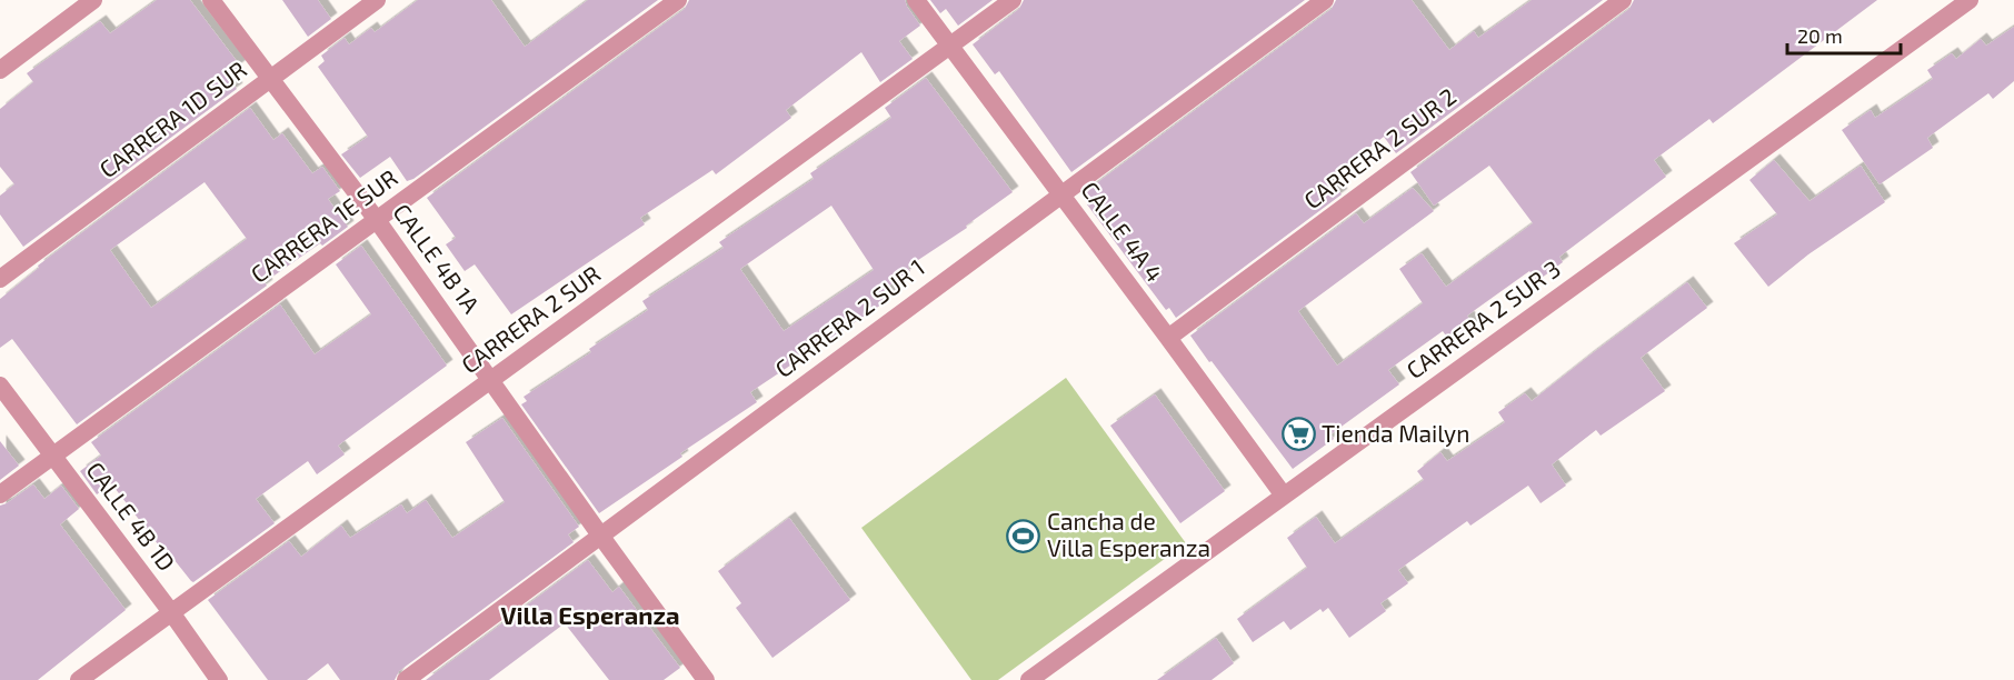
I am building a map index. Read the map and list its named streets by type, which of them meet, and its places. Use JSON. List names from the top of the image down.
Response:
{
  "streets": {
    "street": [
      "CARRERA 1D SUR",
      "CARRERA 2 SUR 2",
      "CARRERA 1E SUR",
      "CALLE 4A 4",
      "CALLE 4B 1A",
      "CARRERA 2 SUR 1",
      "CARRERA 2 SUR",
      "CARRERA 2 SUR 3",
      "CALLE 4B 1D"
    ]
  },
  "crossings": [
    ["CARRERA 1D SUR", "CALLE 4B 1A"],
    ["CARRERA 2 SUR 2", "CALLE 4A 4"],
    ["CARRERA 1E SUR", "CALLE 4B 1A"],
    ["CARRERA 1E SUR", "CALLE 4B 1D"],
    ["CALLE 4A 4", "CARRERA 2 SUR 1"],
    ["CALLE 4A 4", "CARRERA 2 SUR"],
    ["CALLE 4A 4", "CARRERA 2 SUR 3"],
    ["CALLE 4B 1A", "CARRERA 2 SUR 1"],
    ["CALLE 4B 1A", "CARRERA 2 SUR"],
    ["CARRERA 2 SUR", "CALLE 4B 1D"]
  ],
  "districts": ["Villa Esperanza"],
  "places": {
    "supermarket": ["Tienda Mailyn"],
    "sports": ["Cancha de Villa Esperanza"]
  },
  "scale_bar": "20 m"
}
